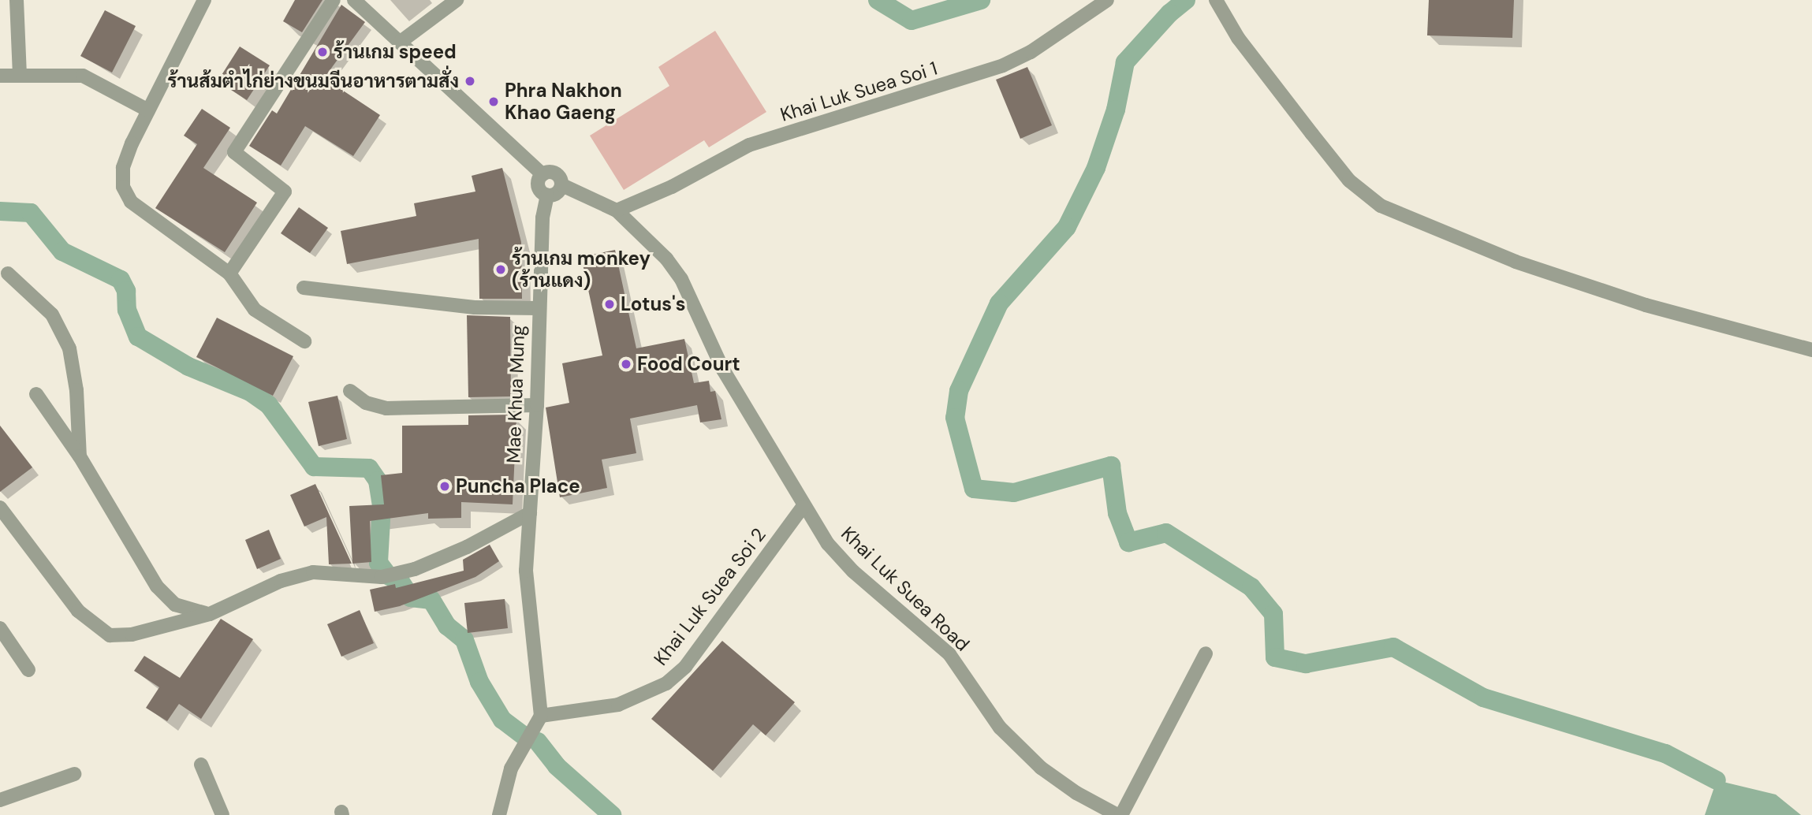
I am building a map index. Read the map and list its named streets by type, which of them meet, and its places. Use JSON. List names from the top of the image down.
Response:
{
  "streets": {
    "street": [
      "Khai Luk Suea Soi 1",
      "Mae Khua Mung",
      "Khai Luk Suea Road",
      "Khai Luk Suea Soi 2"
    ]
  },
  "crossings": [
    ["Khai Luk Suea Soi 1", "Khai Luk Suea Road"],
    ["Mae Khua Mung", "Khai Luk Suea Road"],
    ["Mae Khua Mung", "Khai Luk Suea Soi 2"],
    ["Khai Luk Suea Road", "Khai Luk Suea Soi 2"]
  ],
  "places": [
    "ร้านเกม speed",
    "ร้านส้มตำไก่ย่างขนมจีนอาหารตามสั่ง",
    "Phra Nakhon Khao Gaeng",
    "ร้านเกม monkey (ร้านแดง)",
    "Lotus's",
    "Food Court",
    "Puncha Place"
  ]
}
